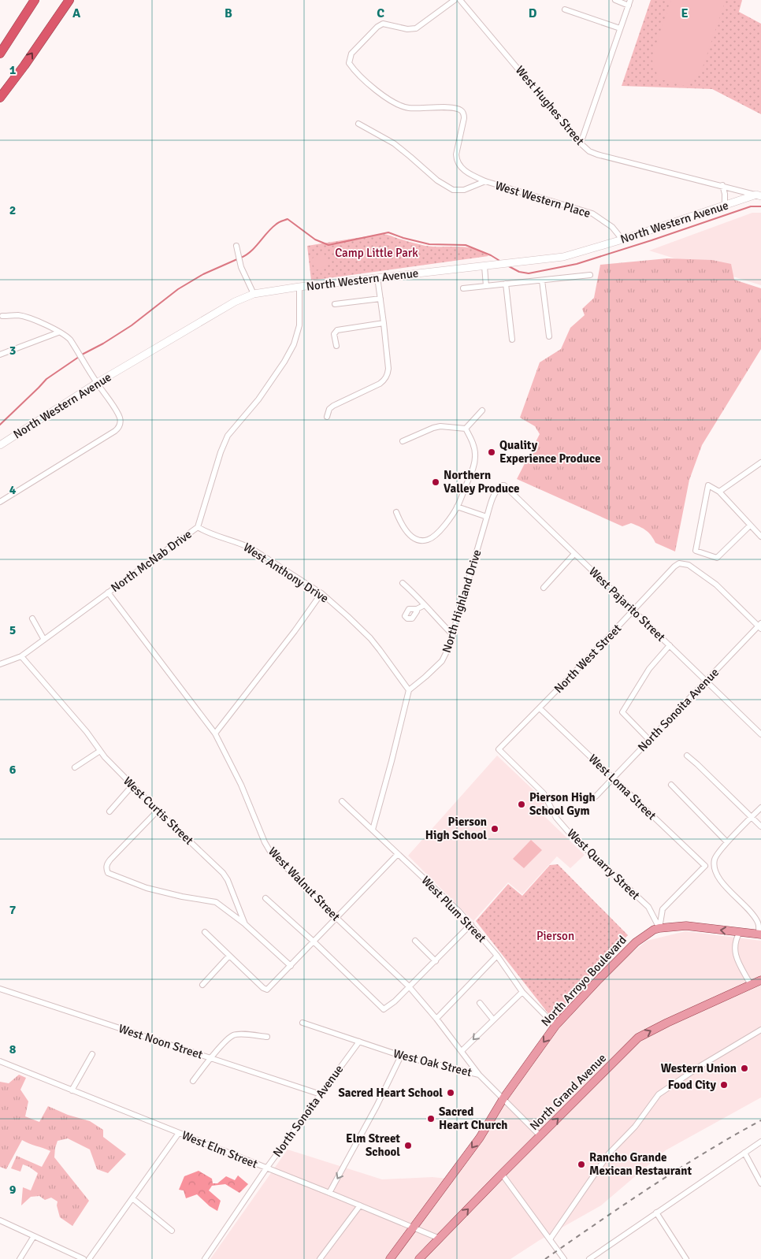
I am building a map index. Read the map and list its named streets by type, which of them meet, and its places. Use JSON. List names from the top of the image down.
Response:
{
  "streets": {
    "main road": ["North Arroyo Boulevard", "North Grand Avenue"],
    "street": [
      "West Hughes Street",
      "West Western Place",
      "North Western Avenue",
      "North McNab Drive",
      "West Anthony Drive",
      "North Highland Drive",
      "West Pajarito Street",
      "North West Street",
      "North Sonoita Avenue",
      "West Loma Street",
      "West Curtis Street",
      "West Quarry Street",
      "West Walnut Street",
      "West Plum Street",
      "West Noon Street",
      "West Oak Street",
      "West Elm Street"
    ]
  },
  "crossings": [
    ["West Hughes Street", "North Western Avenue"],
    ["West Western Place", "North Western Avenue"],
    ["North Western Avenue", "North McNab Drive"],
    ["North McNab Drive", "West Anthony Drive"],
    ["North McNab Drive", "West Curtis Street"],
    ["North McNab Drive", "West Walnut Street"],
    ["West Anthony Drive", "North Highland Drive"],
    ["North Highland Drive", "West Pajarito Street"],
    ["West Pajarito Street", "North West Street"],
    ["West Pajarito Street", "North Sonoita Avenue"],
    ["North West Street", "North Sonoita Avenue"],
    ["North West Street", "West Loma Street"],
    ["North West Street", "West Quarry Street"],
    ["North Sonoita Avenue", "West Loma Street"],
    ["North Sonoita Avenue", "West Noon Street"],
    ["North Sonoita Avenue", "West Oak Street"],
    ["North Sonoita Avenue", "West Elm Street"],
    ["West Loma Street", "West Quarry Street"],
    ["West Loma Street", "North Arroyo Boulevard"],
    ["West Quarry Street", "North Arroyo Boulevard"],
    ["West Walnut Street", "West Oak Street"],
    ["West Plum Street", "North Arroyo Boulevard"],
    ["North Arroyo Boulevard", "West Oak Street"],
    ["North Arroyo Boulevard", "West Elm Street"],
    ["West Oak Street", "North Grand Avenue"],
    ["North Grand Avenue", "West Elm Street"]
  ],
  "one_way": ["North Arroyo Boulevard", "North Grand Avenue"],
  "parks": ["Camp Little Park", "Pierson"],
  "places": [
    "Quality Experience Produce",
    "Northern Valley Produce",
    "Pierson High School Gym",
    "Pierson High School",
    "Western Union",
    "Food City",
    "Sacred Heart School",
    "Sacred Heart Church",
    "Elm Street School",
    "Rancho Grande Mexican Restaurant"
  ],
  "grid": {
    "columns": [
      "A",
      "B",
      "C",
      "D",
      "E"
    ],
    "rows": [
      "1",
      "2",
      "3",
      "4",
      "5",
      "6",
      "7",
      "8",
      "9"
    ]
  }
}
